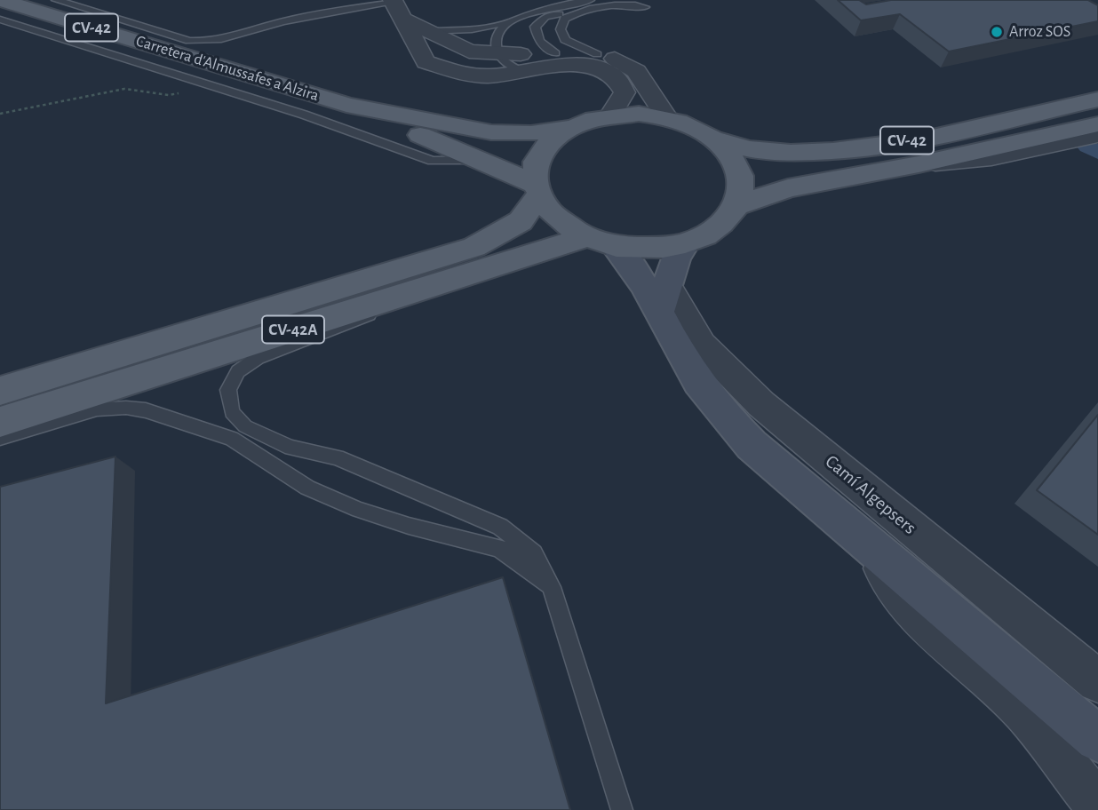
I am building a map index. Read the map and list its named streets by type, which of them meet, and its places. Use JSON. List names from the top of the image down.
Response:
{
  "streets": {
    "main road": ["CV-42", "Carretera d'Almussafes a Alzira", "CV-42A"],
    "street": ["Camí Algepsers"]
  },
  "crossings": [
    ["CV-42", "Carretera d'Almussafes a Alzira"],
    ["CV-42", "CV-42A"],
    ["Carretera d'Almussafes a Alzira", "CV-42A"]
  ],
  "places": ["Arroz SOS"]
}
